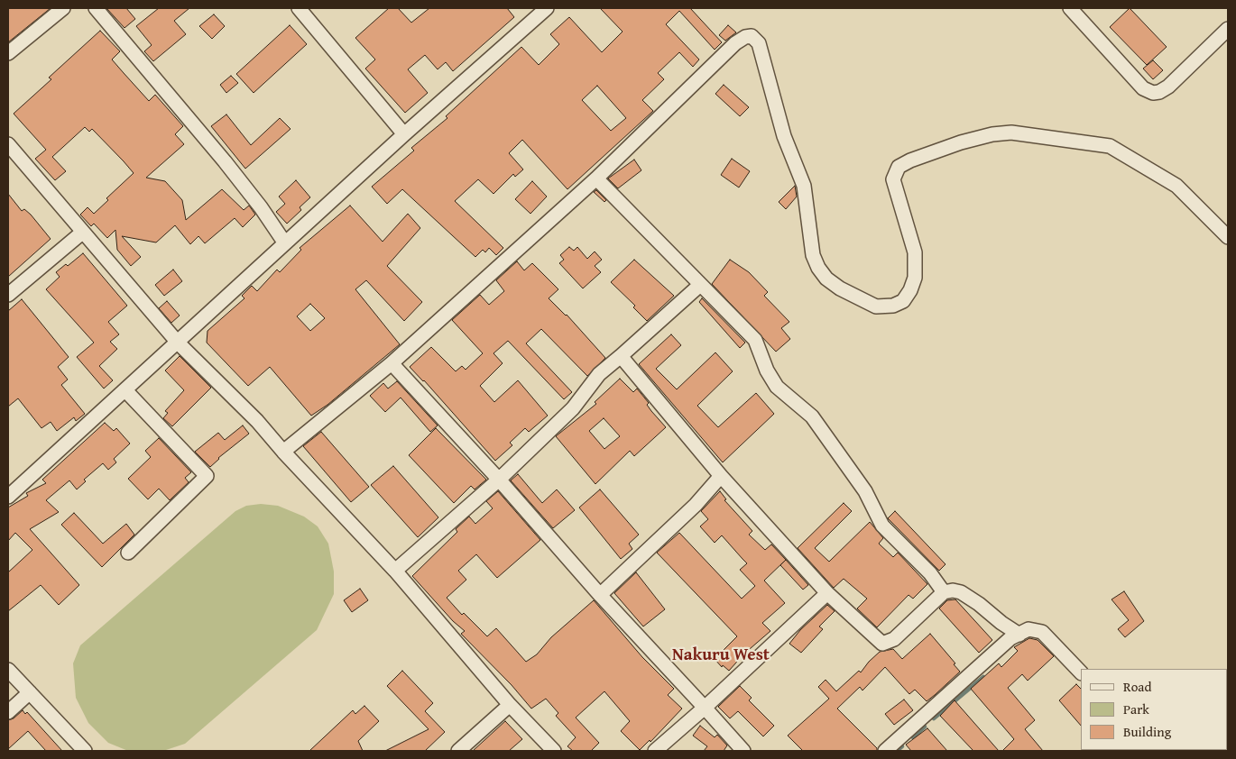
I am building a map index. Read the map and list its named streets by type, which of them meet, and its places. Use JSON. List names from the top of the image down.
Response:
{
  "districts": ["Nakuru West"],
  "legend": ["Road", "Park", "Building"]
}
